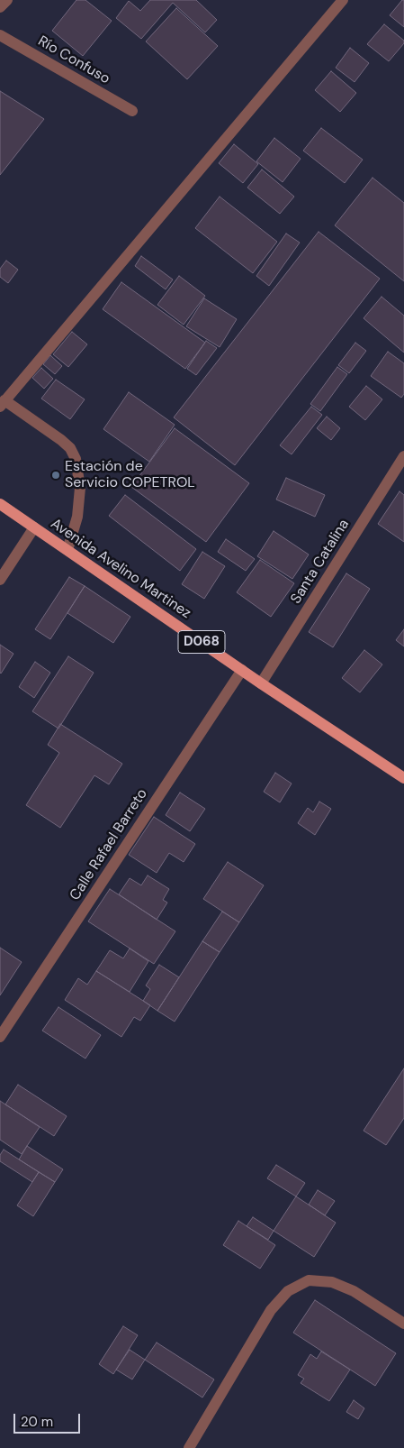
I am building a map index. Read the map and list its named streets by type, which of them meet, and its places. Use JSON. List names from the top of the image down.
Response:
{
  "streets": {
    "main road": ["Avenida Avelino Martinez", "D068"],
    "street": ["Río Confuso", "Santa Catalina", "Calle Rafael Barreto"]
  },
  "crossings": [
    ["Santa Catalina", "Avenida Avelino Martinez"],
    ["Avenida Avelino Martinez", "Calle Rafael Barreto"]
  ],
  "places": ["Estación de Servicio COPETROL"],
  "scale_bar": "20 m"
}
